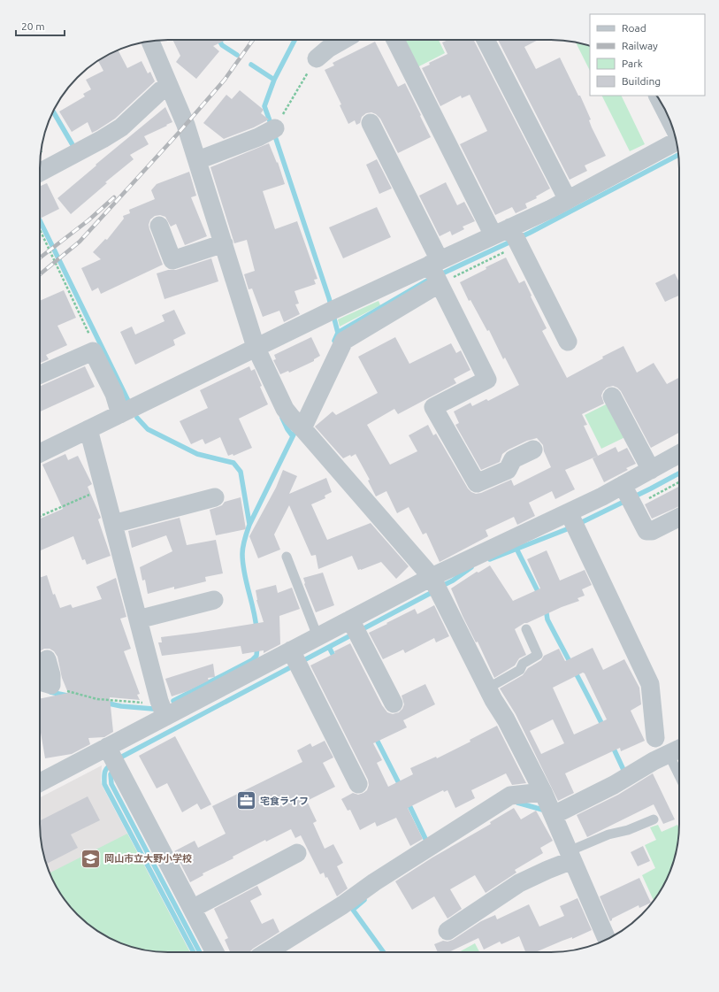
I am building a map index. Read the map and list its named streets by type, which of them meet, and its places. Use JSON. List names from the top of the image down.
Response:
{
  "places": {
    "office": ["宅食ライフ"],
    "school or university": ["岡山市立大野小学校"]
  },
  "legend": [
    "Road",
    "Railway",
    "Park",
    "Building"
  ],
  "scale_bar": "20 m"
}
